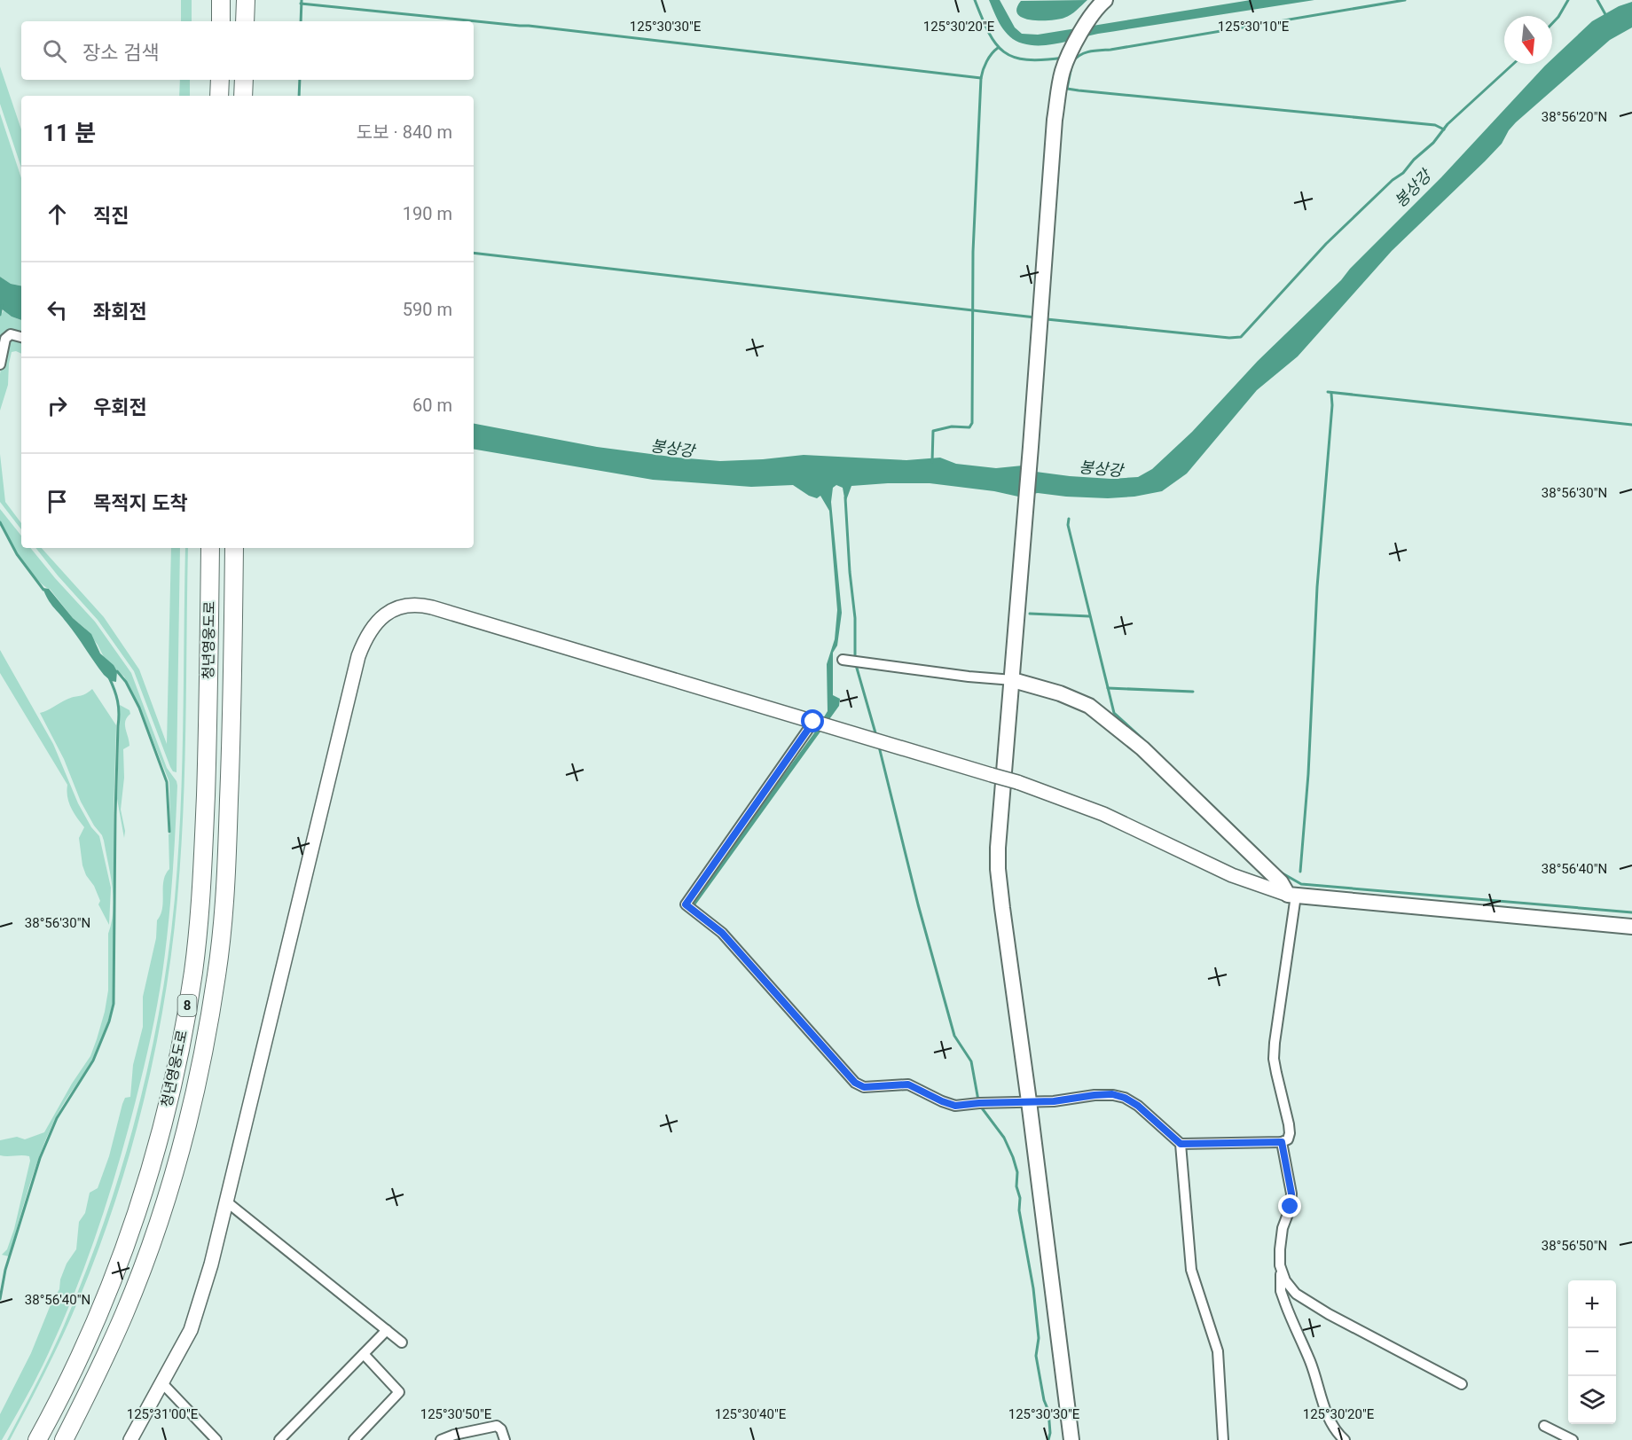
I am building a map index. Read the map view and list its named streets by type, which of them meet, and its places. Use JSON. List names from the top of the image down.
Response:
{
  "streets": {
    "highway": ["청년영웅도로", "8"]
  },
  "water": ["봉상강"],
  "north": "bottom",
  "page": {
    "search": "장소 검색",
    "heading": ["11 분", "도보 · 840 m"],
    "list": [
      ["직진", "190 m"],
      ["좌회전", "590 m"],
      ["우회전", "60 m"],
      "목적지 도착"
    ],
    "map_buttons": ["+", "−"]
  },
  "coordinates": [
    "125°30'30\"E",
    "125°30'20\"E",
    "125°30'10\"E",
    "38°56'20\"N",
    "38°56'30\"N",
    "38°56'40\"N",
    "38°56'50\"N",
    "125°31'00\"E",
    "125°30'50\"E",
    "125°30'40\"E"
  ]
}
